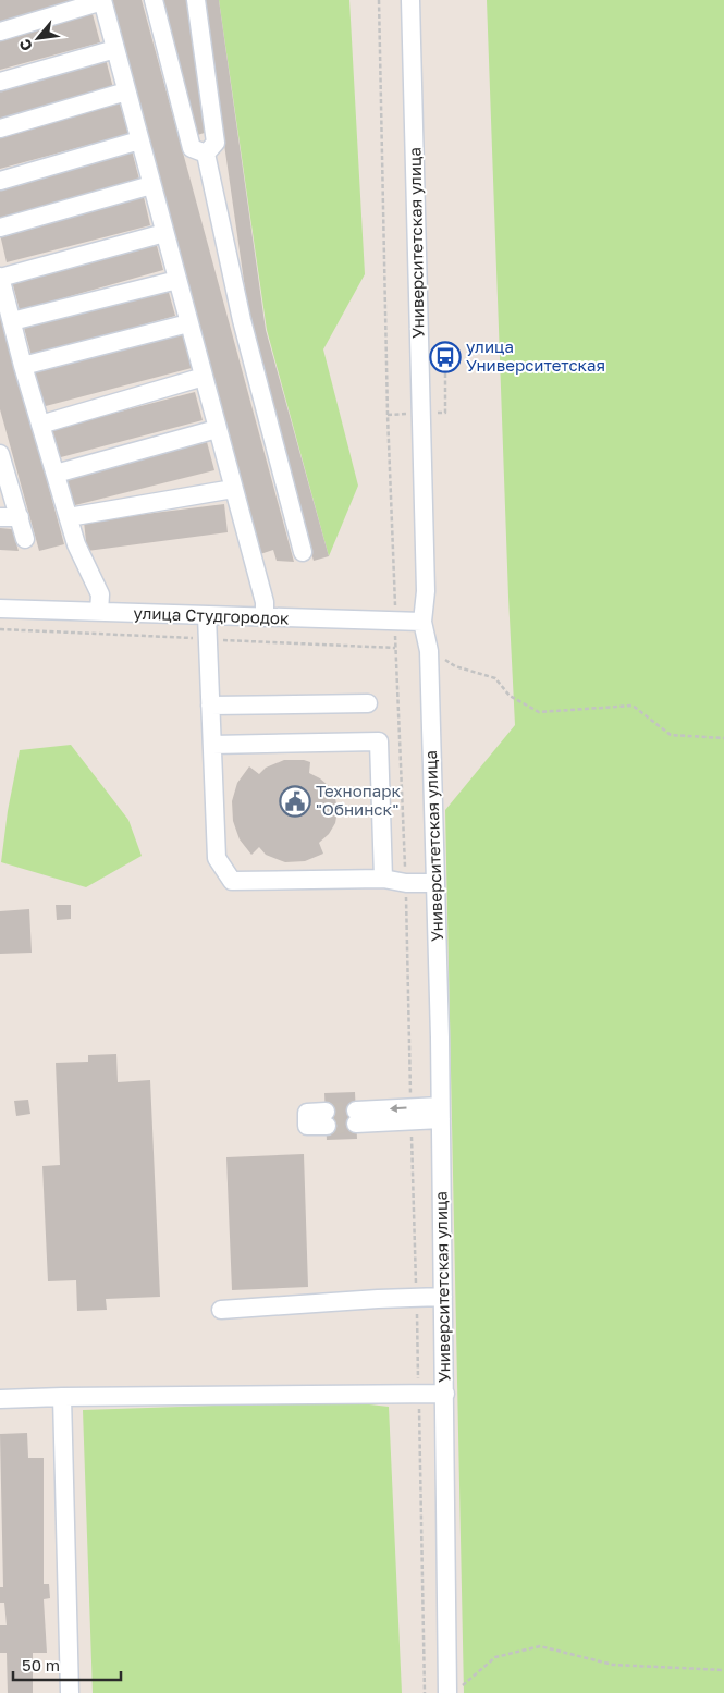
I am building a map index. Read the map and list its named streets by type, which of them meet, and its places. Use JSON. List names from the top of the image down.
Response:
{
  "streets": {
    "street": ["Университетская улица", "улица Студгородок"]
  },
  "crossings": [
    ["Университетская улица", "улица Студгородок"]
  ],
  "places": {
    "bus stop": ["улица Университетская"],
    "public building": ["Технопарк \"Обнинск\""]
  },
  "scale_bar": "50 m",
  "north": "bottom left"
}
